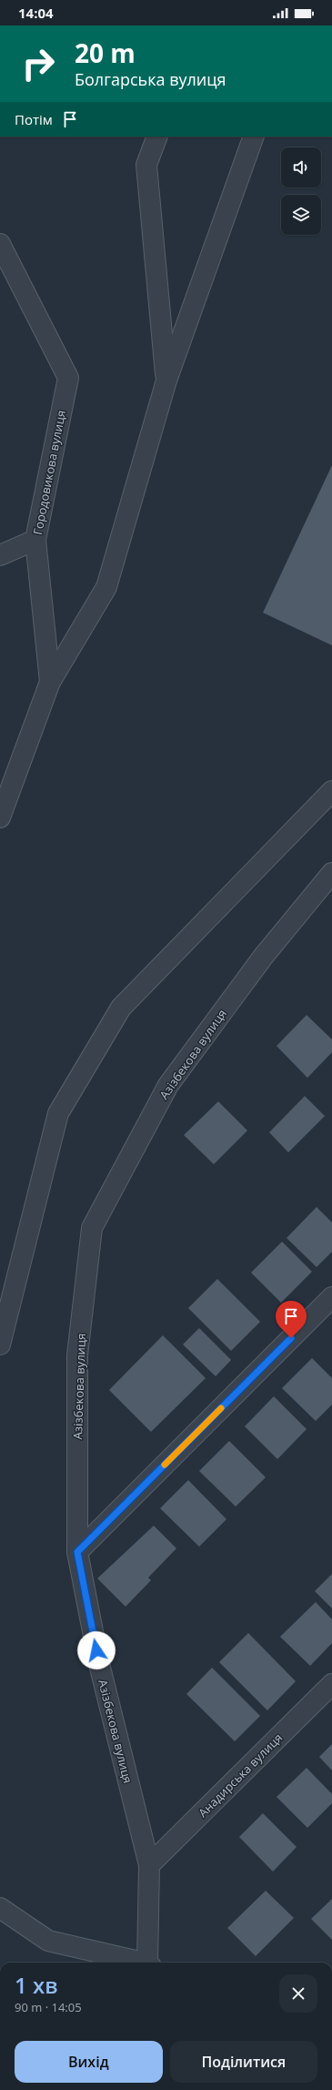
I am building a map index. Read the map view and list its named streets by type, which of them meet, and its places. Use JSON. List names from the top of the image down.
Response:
{
  "streets": {
    "street": ["Городовикова вулиця", "Азізбекова вулиця", "Анадирська вулиця"]
  },
  "crossings": [
    ["Азізбекова вулиця", "Анадирська вулиця"]
  ],
  "page": {
    "status": "14:04",
    "turn": ["20 m", "Болгарська вулиця"],
    "then": "Потім",
    "heading": ["1 хв", "90 m · 14:05"],
    "buttons": ["Вихід", "Поділитися"]
  }
}
